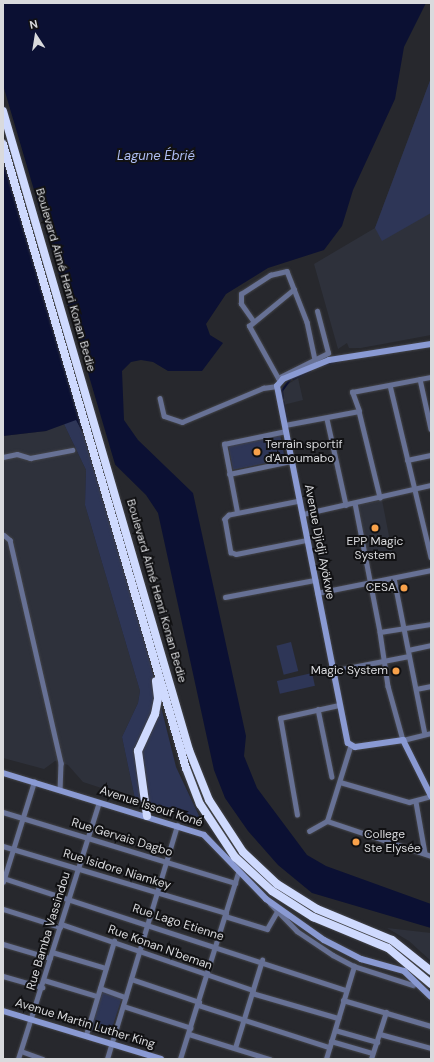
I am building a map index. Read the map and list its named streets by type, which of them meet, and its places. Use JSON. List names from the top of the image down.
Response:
{
  "streets": {
    "highway": ["Boulevard Aimé Henri Konan Bedie"],
    "street": [
      "Avenue Djidji Ayökwe",
      "Avenue Issouf Koné",
      "Rue Gervais Dagbo",
      "Rue Isidore Niamkey",
      "Rue Lago Etienne",
      "Rue Bamba Vassindou",
      "Rue Konan N'beman",
      "Avenue Martin Luther King"
    ]
  },
  "crossings": [
    ["Avenue Issouf Koné", "Rue Bamba Vassindou"],
    ["Rue Gervais Dagbo", "Rue Bamba Vassindou"],
    ["Rue Isidore Niamkey", "Rue Bamba Vassindou"],
    ["Rue Lago Etienne", "Rue Bamba Vassindou"],
    ["Rue Bamba Vassindou", "Rue Konan N'beman"],
    ["Rue Bamba Vassindou", "Avenue Martin Luther King"]
  ],
  "water": ["Lagune Ébrié"],
  "places": [
    "Terrain sportif d'Anoumabo",
    "EPP Magic System",
    "CESA",
    "Magic System",
    "College Ste Elysée"
  ],
  "north": "top"
}
